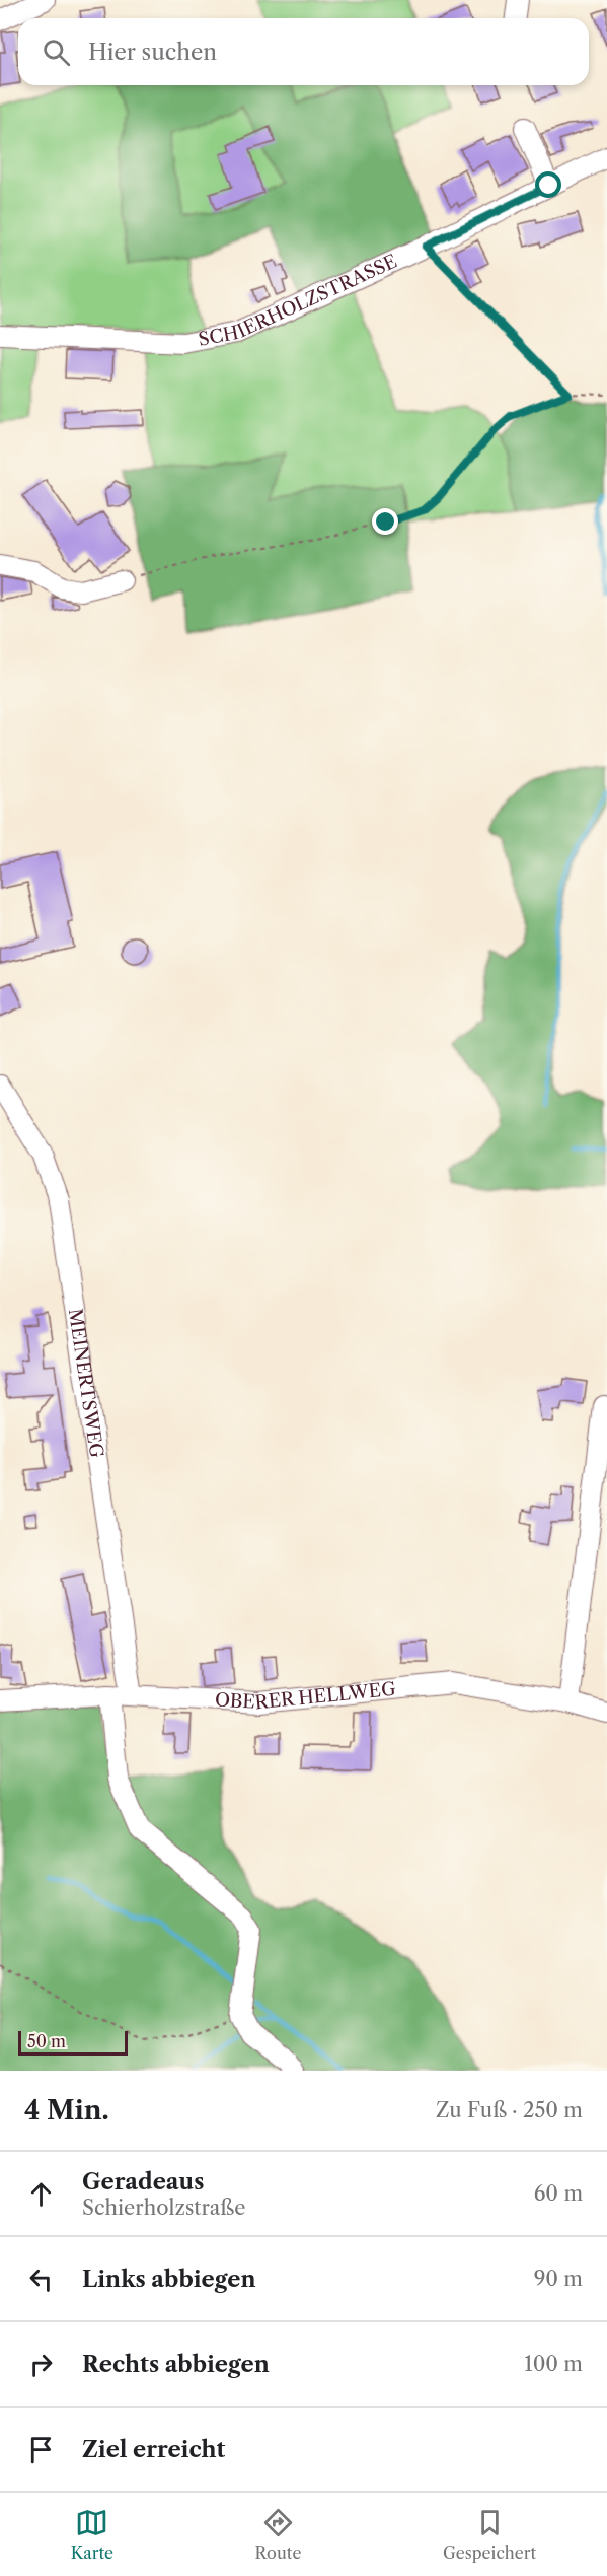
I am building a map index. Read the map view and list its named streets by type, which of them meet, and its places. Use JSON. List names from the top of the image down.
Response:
{
  "streets": {
    "street": ["SCHIERHOLZSTRASSE", "MEINERTSWEG", "OBERER HELLWEG"]
  },
  "crossings": [
    ["MEINERTSWEG", "OBERER HELLWEG"]
  ],
  "scale_bar": "50 m",
  "page": {
    "search": "Hier suchen",
    "scale": "50 m",
    "heading": ["4 Min.", "Zu Fuß · 250 m"],
    "list": [
      ["Geradeaus", "Schierholzstraße", "60 m"],
      ["Links abbiegen", "90 m"],
      ["Rechts abbiegen", "100 m"],
      "Ziel erreicht"
    ],
    "nav": ["Karte", "Route", "Gespeichert"]
  }
}
